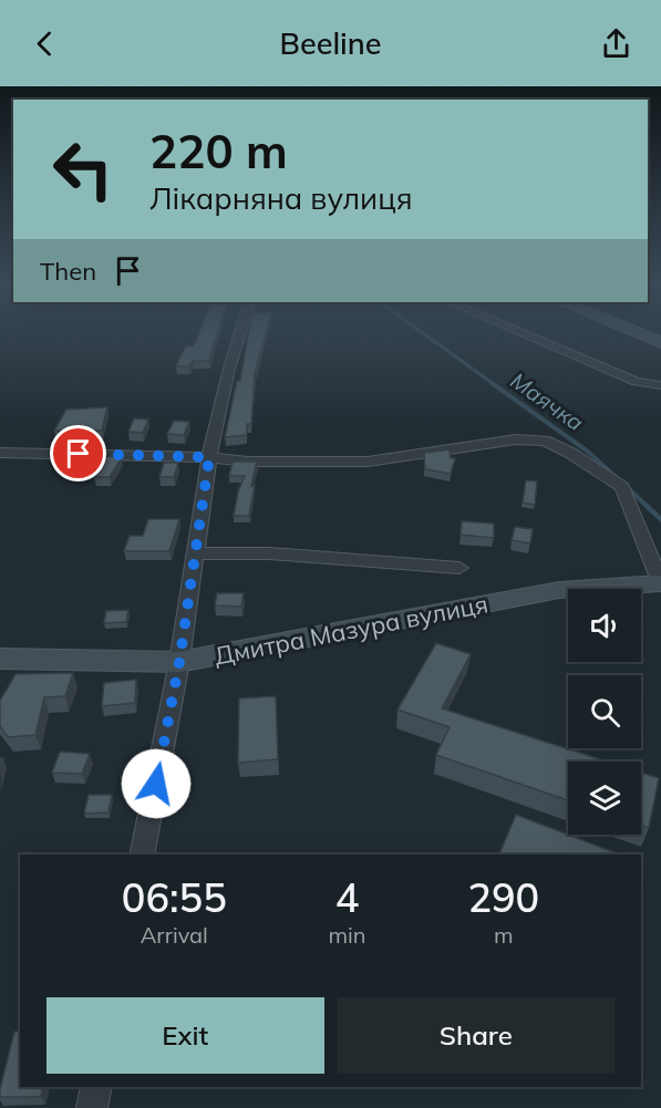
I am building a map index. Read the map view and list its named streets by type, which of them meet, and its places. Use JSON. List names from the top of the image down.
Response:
{
  "streets": {
    "street": ["Дмитра Мазура вулиця"]
  },
  "water": ["Маячка"],
  "page": {
    "header": "Beeline",
    "turn": ["220 m", "Лікарняна вулиця"],
    "then": "Then",
    "eta": [
      "06:55",
      "Arrival",
      "4",
      "min",
      "290",
      "m"
    ],
    "buttons": ["Exit", "Share"]
  }
}
